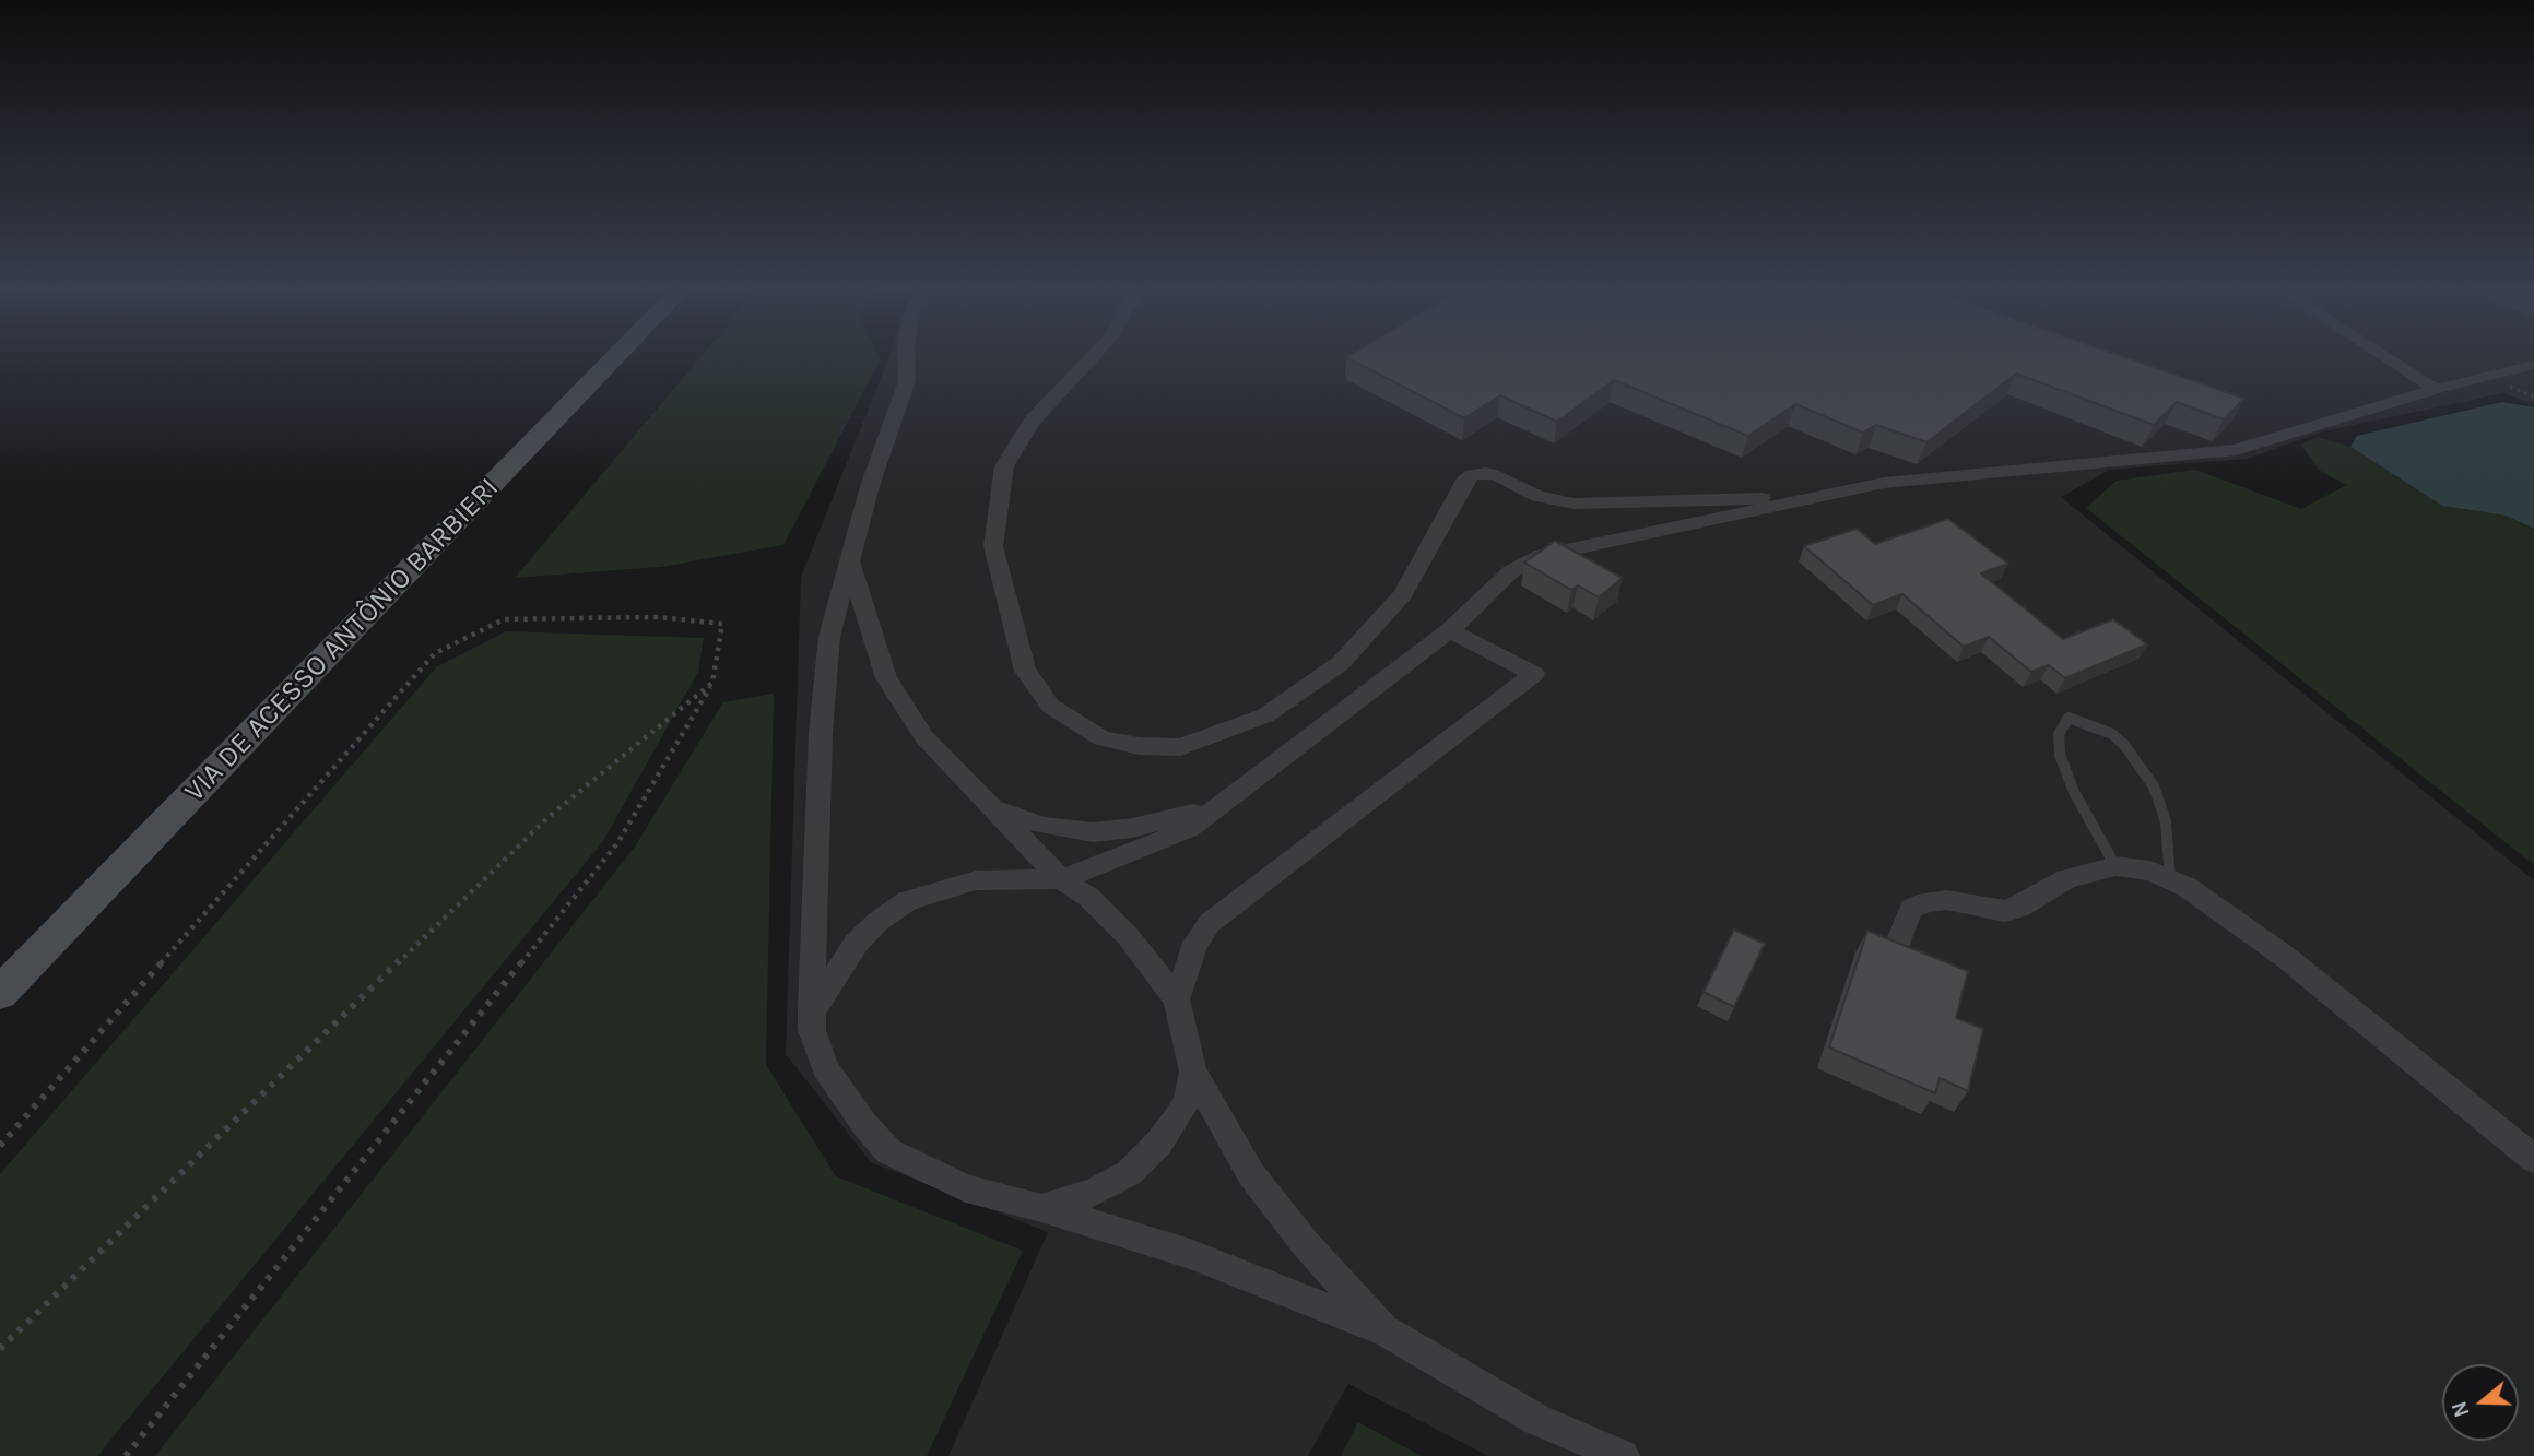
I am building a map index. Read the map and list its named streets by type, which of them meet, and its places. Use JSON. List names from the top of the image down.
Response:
{
  "streets": {
    "main road": ["VIA DE ACESSO ANTÔNIO BARBIERI"]
  },
  "north": "left"
}
